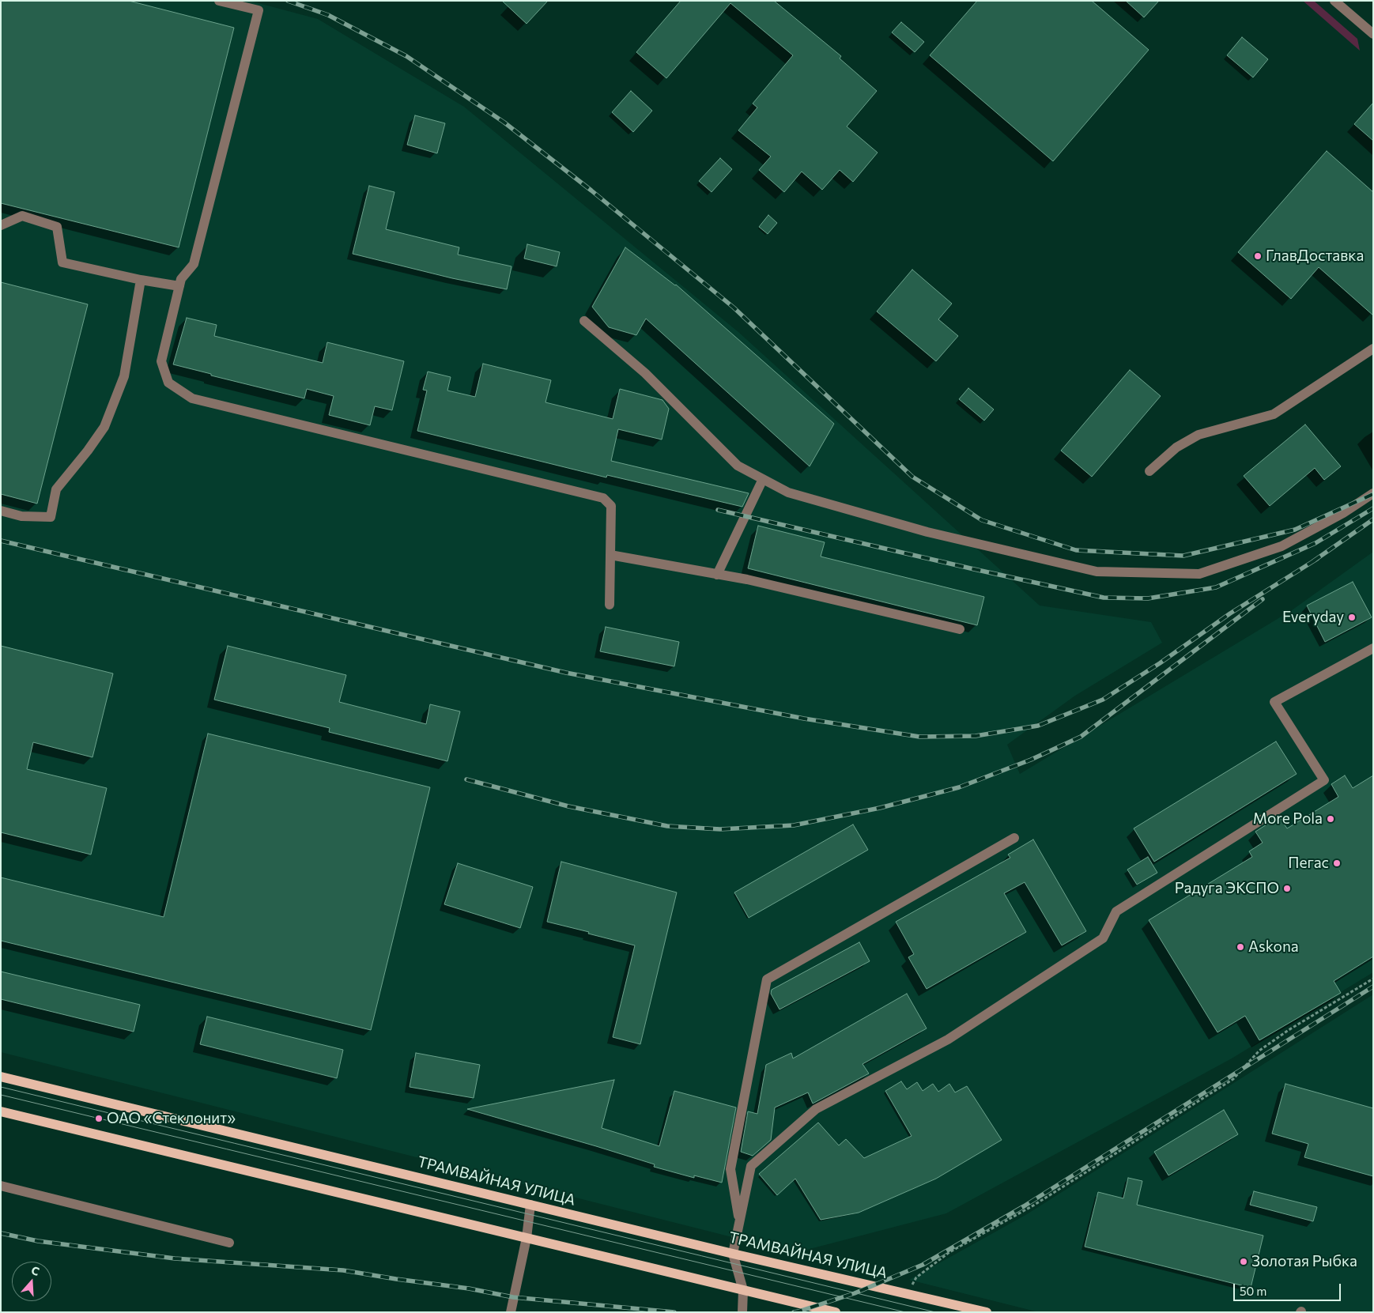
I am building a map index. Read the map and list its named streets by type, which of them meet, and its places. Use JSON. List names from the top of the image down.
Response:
{
  "streets": {
    "main road": ["ТРАМВАЙНАЯ УЛИЦА"]
  },
  "places": [
    "ГлавДоставка",
    "Everyday",
    "More Pola",
    "Пегас",
    "Радуга ЭКСПО",
    "Askona",
    "ОАО «Стеклонит»",
    "Золотая Рыбка"
  ],
  "scale_bar": "50 m",
  "north": "top"
}
